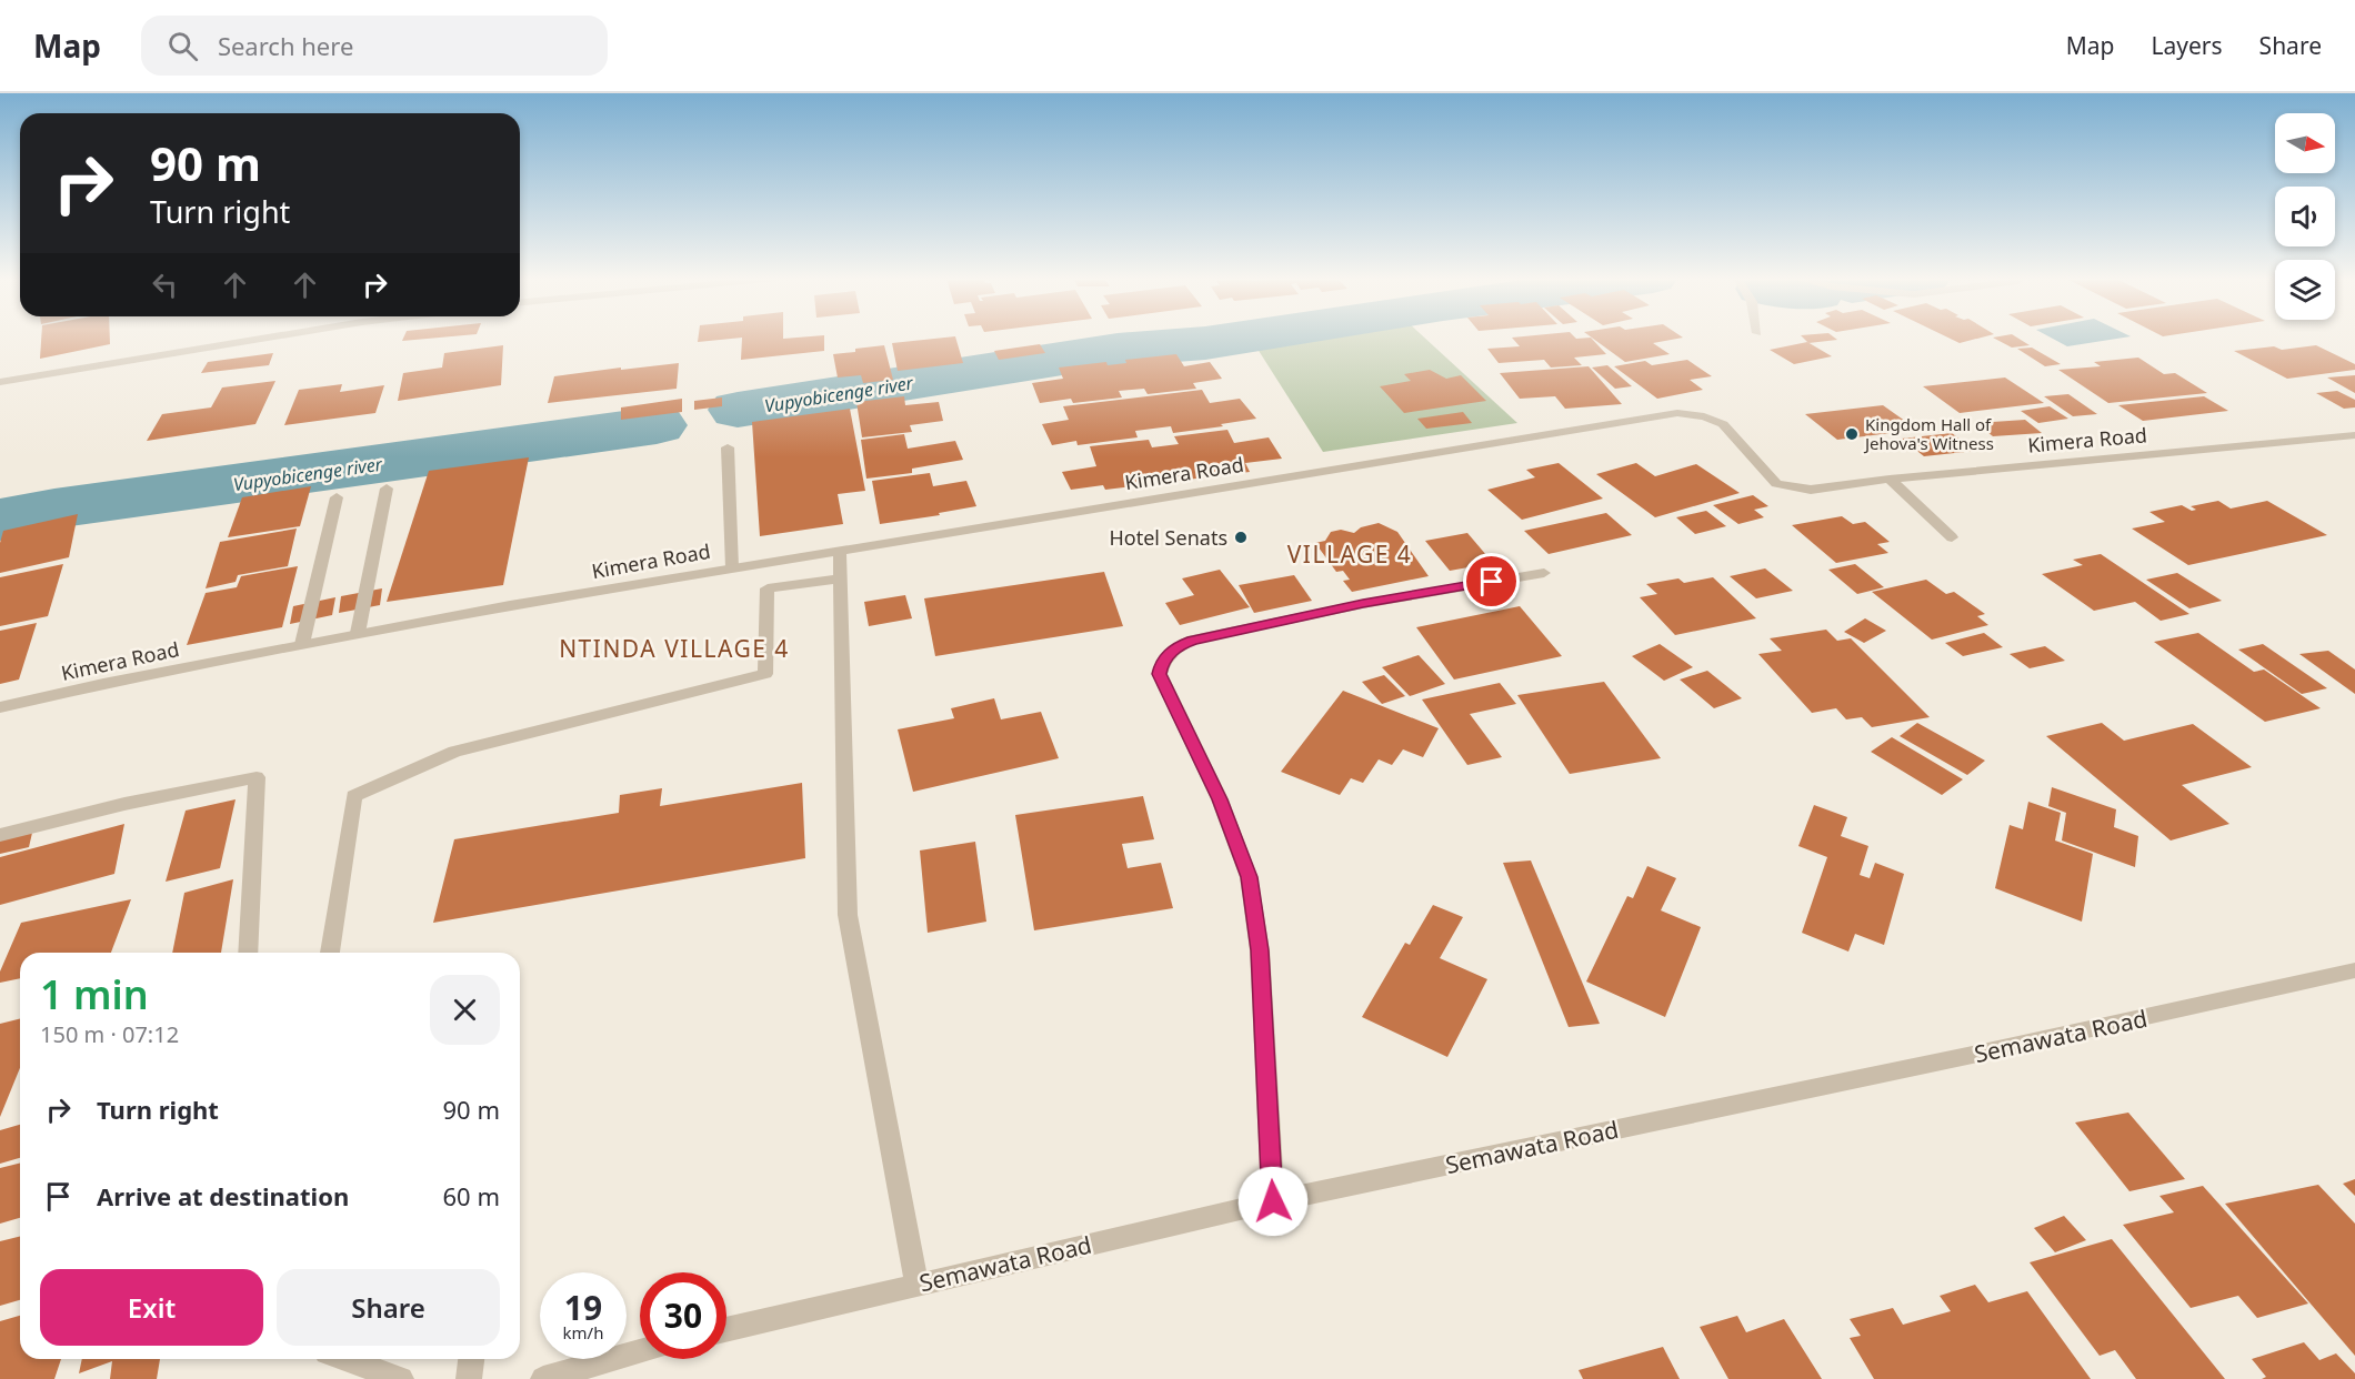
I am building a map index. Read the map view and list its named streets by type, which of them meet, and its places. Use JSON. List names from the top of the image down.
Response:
{
  "streets": {
    "street": ["Kimera Road", "Semawata Road"]
  },
  "districts": ["VILLAGE 4", "NTINDA VILLAGE 4"],
  "water": ["Vupyobicenge river"],
  "places": ["Kingdom Hall of Jehova's Witness", "Hotel Senats"],
  "north": "right",
  "page": {
    "header": "Map",
    "search": "Search here",
    "nav": ["Map", "Layers", "Share"],
    "turn": ["90 m", "Turn right"],
    "heading": ["1 min", "150 m · 07:12"],
    "list": [
      {
        "name": "Turn right",
        "value": "90 m"
      },
      {
        "name": "Arrive at destination",
        "value": "60 m"
      }
    ],
    "buttons": ["Exit", "Share"],
    "speed": "19 km/h",
    "limit": "30"
  }
}
